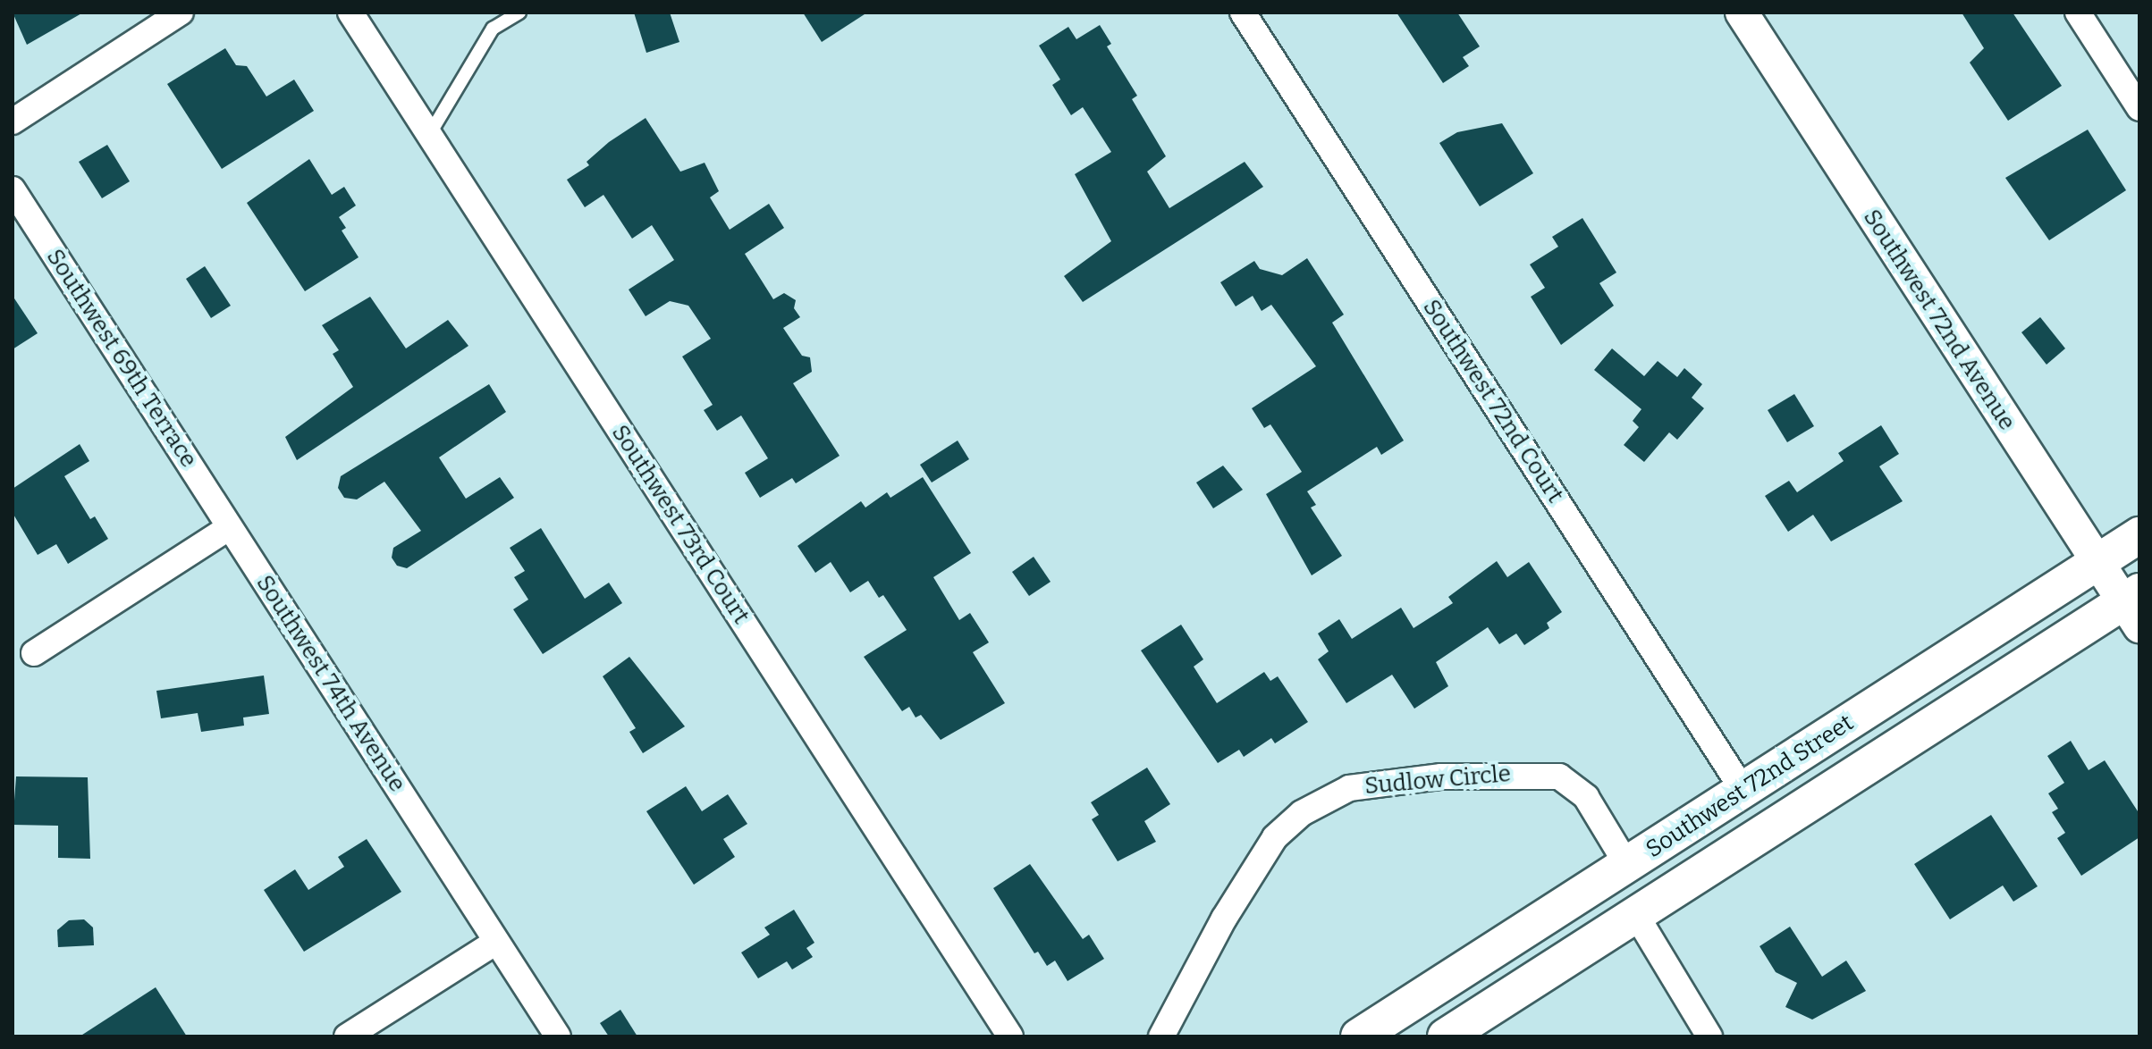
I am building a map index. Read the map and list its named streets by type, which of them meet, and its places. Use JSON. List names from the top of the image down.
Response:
{
  "streets": {
    "main road": ["Southwest 72nd Street"],
    "street": [
      "Southwest 72nd Avenue",
      "Southwest 69th Terrace",
      "Southwest 72nd Court",
      "Southwest 73rd Court",
      "Southwest 74th Avenue",
      "Sudlow Circle"
    ]
  },
  "crossings": [
    ["Southwest 72nd Avenue", "Southwest 72nd Street"],
    ["Southwest 69th Terrace", "Southwest 74th Avenue"],
    ["Southwest 72nd Court", "Southwest 72nd Street"],
    ["Sudlow Circle", "Southwest 72nd Street"]
  ]
}
